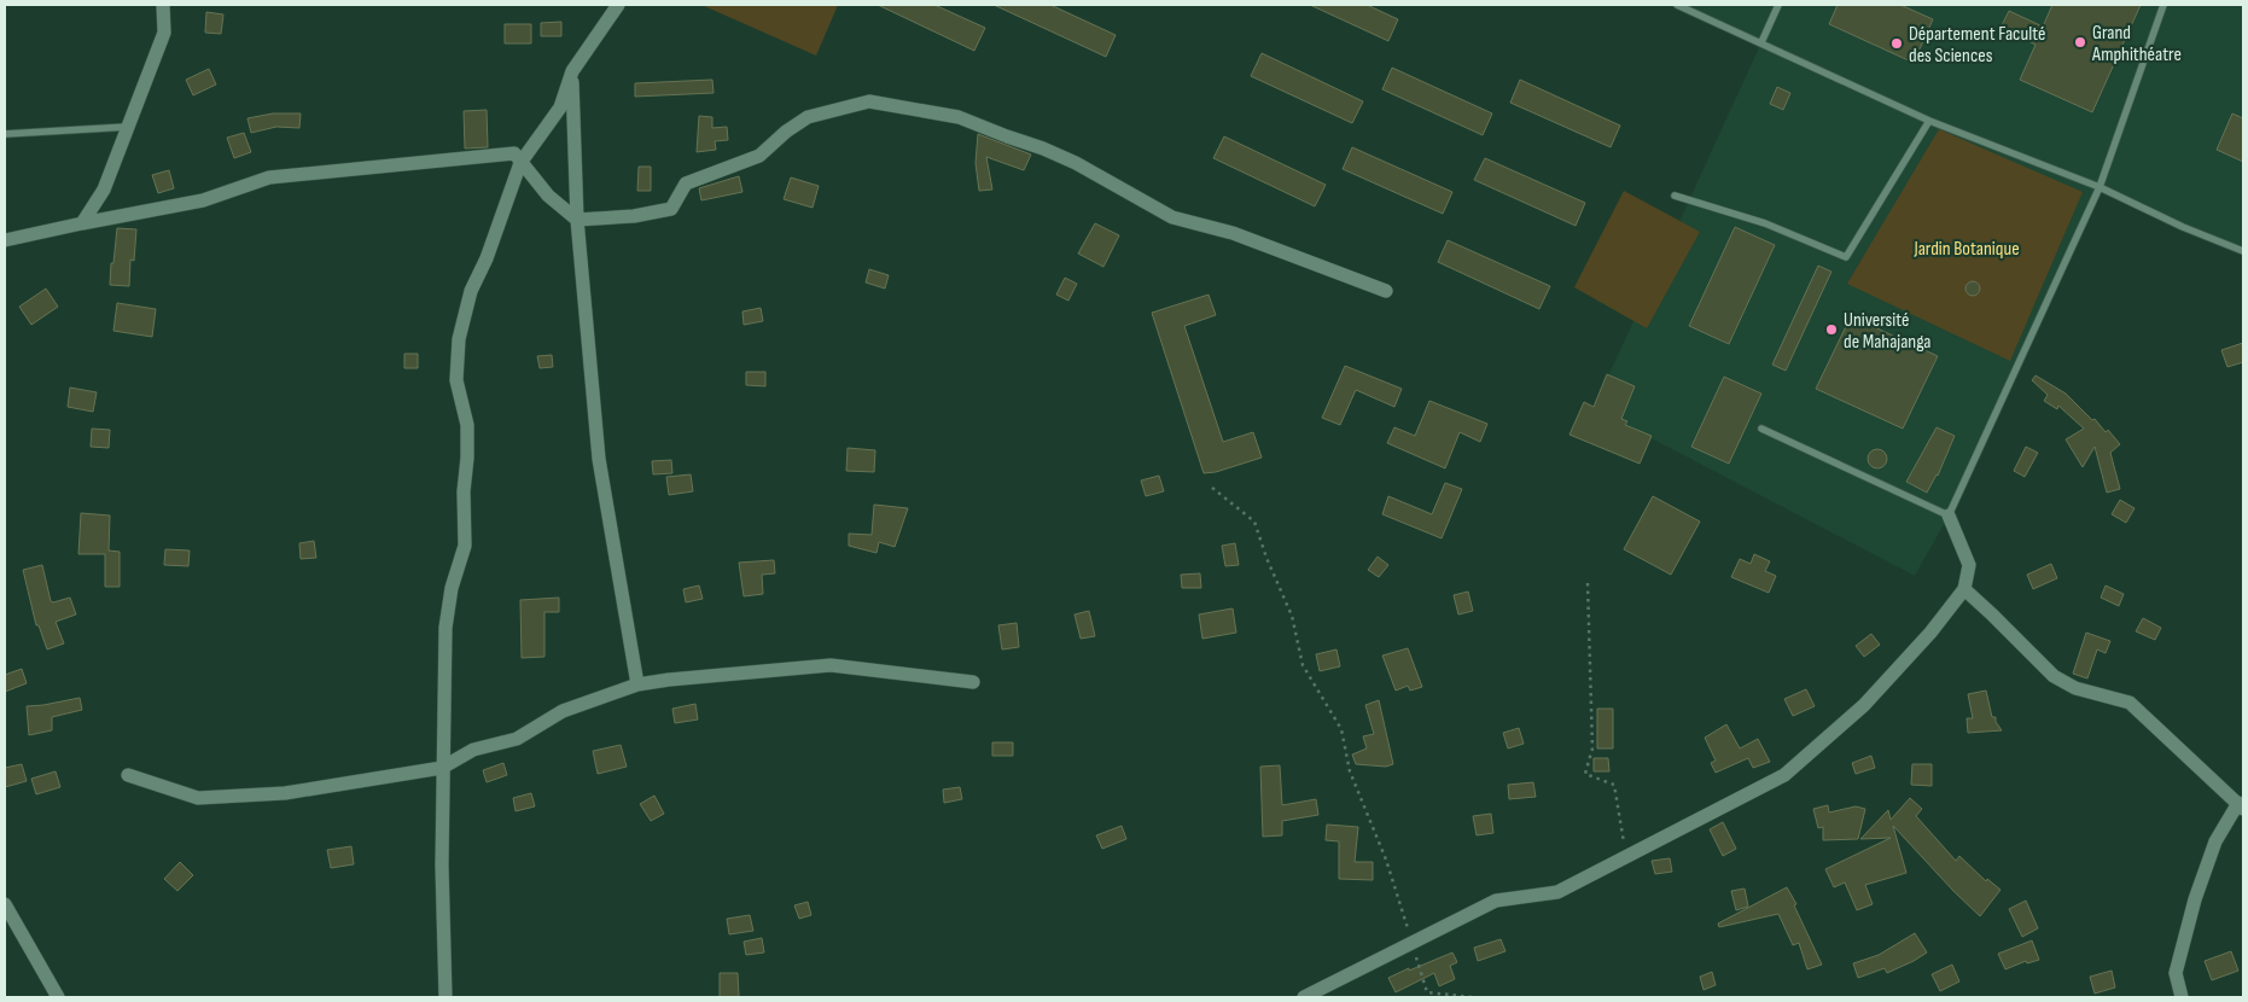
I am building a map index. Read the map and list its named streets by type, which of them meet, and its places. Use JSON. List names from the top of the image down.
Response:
{
  "parks": ["Jardin Botanique"],
  "places": ["Grand Amphithéatre", "Département Faculté des Sciences", "Université de Mahajanga"]
}
